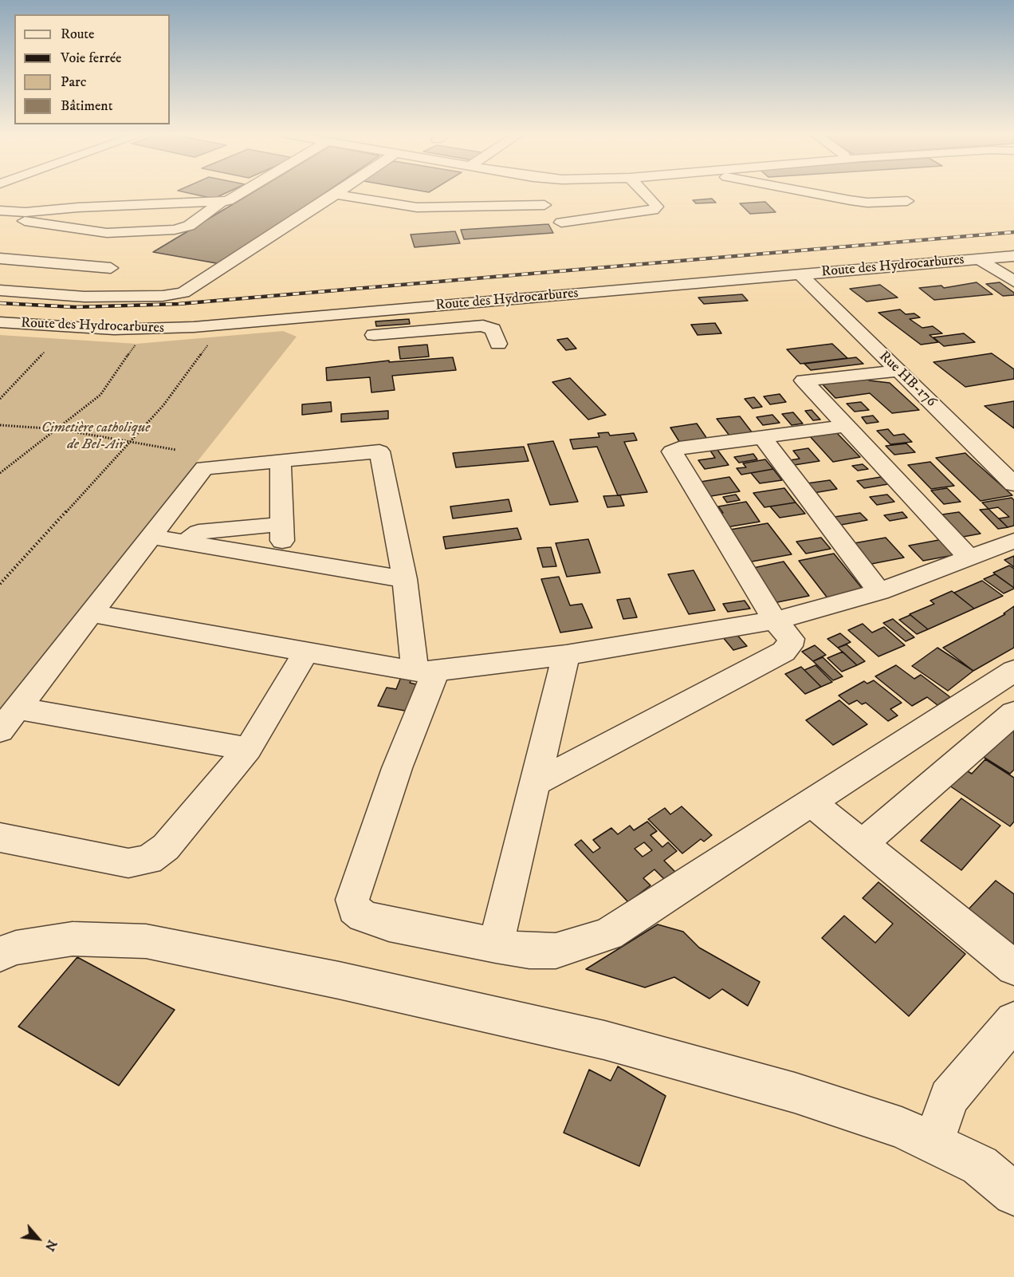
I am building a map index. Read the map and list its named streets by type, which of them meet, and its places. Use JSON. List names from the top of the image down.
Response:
{
  "streets": {
    "street": ["Route des Hydrocarbures", "Rue HB-176"]
  },
  "crossings": [
    ["Route des Hydrocarbures", "Rue HB-176"]
  ],
  "parks": ["Cimetière catholique de Bel-Air"],
  "legend": [
    "Route",
    "Voie ferrée",
    "Parc",
    "Bâtiment"
  ],
  "north": "bottom right"
}
